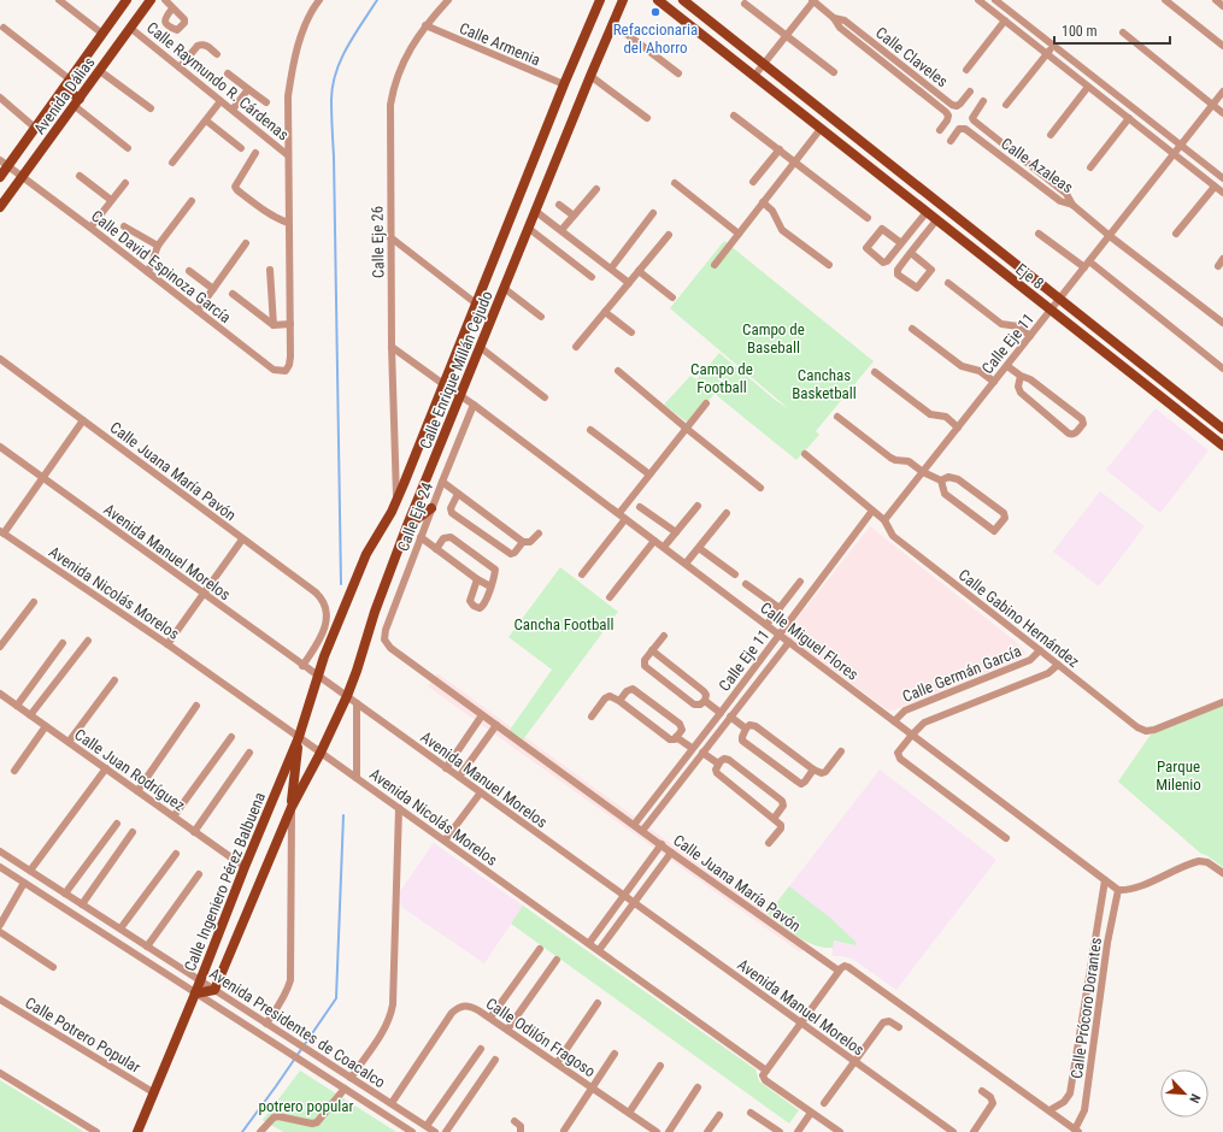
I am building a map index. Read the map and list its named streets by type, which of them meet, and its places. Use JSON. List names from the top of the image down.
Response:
{
  "streets": {
    "main road": [
      "Avenida Dálias",
      "Eje 8",
      "Calle Enrique Millán Cejudo",
      "Calle Ingeniero Pérez Balbuena"
    ],
    "street": [
      "Calle Armenia",
      "Calle Claveles",
      "Calle Raymundo R. Cárdenas",
      "Calle Azaleas",
      "Calle Eje 26",
      "Calle David Espinoza García",
      "Calle Eje 11",
      "Calle Juana María Pavón",
      "Calle Eje 24",
      "Avenida Manuel Morelos",
      "Avenida Nicolás Morelos",
      "Calle Gabino Hernández",
      "Calle Miguel Flores",
      "Calle Germán García",
      "Calle Juan Rodríguez",
      "Calle Prócoro Dorantes",
      "Avenida Presidentes de Coacalco",
      "Calle Potrero Popular",
      "Calle Odilón Fragoso"
    ]
  },
  "crossings": [
    ["Calle Armenia", "Calle Eje 26"],
    ["Calle Armenia", "Calle Enrique Millán Cejudo"],
    ["Calle Raymundo R. Cárdenas", "Avenida Dálias"],
    ["Avenida Dálias", "Calle David Espinoza García"],
    ["Calle Azaleas", "Calle Eje 11"],
    ["Calle Eje 26", "Calle Enrique Millán Cejudo"],
    ["Calle Eje 26", "Calle Miguel Flores"],
    ["Eje 8", "Calle Eje 11"],
    ["Calle Eje 11", "Calle Juana María Pavón"],
    ["Calle Eje 11", "Calle Gabino Hernández"],
    ["Calle Eje 11", "Calle Miguel Flores"],
    ["Calle Enrique Millán Cejudo", "Avenida Manuel Morelos"],
    ["Calle Enrique Millán Cejudo", "Avenida Nicolás Morelos"],
    ["Calle Enrique Millán Cejudo", "Calle Miguel Flores"],
    ["Calle Enrique Millán Cejudo", "Calle Ingeniero Pérez Balbuena"],
    ["Calle Juana María Pavón", "Calle Eje 24"],
    ["Calle Juana María Pavón", "Avenida Manuel Morelos"],
    ["Calle Juana María Pavón", "Calle Prócoro Dorantes"],
    ["Calle Eje 24", "Calle Miguel Flores"],
    ["Avenida Nicolás Morelos", "Calle Ingeniero Pérez Balbuena"],
    ["Calle Gabino Hernández", "Calle Germán García"],
    ["Calle Miguel Flores", "Calle Germán García"],
    ["Calle Miguel Flores", "Calle Prócoro Dorantes"],
    ["Calle Juan Rodríguez", "Calle Ingeniero Pérez Balbuena"],
    ["Calle Ingeniero Pérez Balbuena", "Avenida Presidentes de Coacalco"],
    ["Avenida Presidentes de Coacalco", "Calle Odilón Fragoso"]
  ],
  "parks": [
    "Campo de Baseball",
    "Campo de Football",
    "Canchas Basketball",
    "Cancha Football",
    "Parque Milenio",
    "potrero popular"
  ],
  "places": ["Refaccionaria del Ahorro"],
  "scale_bar": "100 m",
  "north": "bottom right"
}
